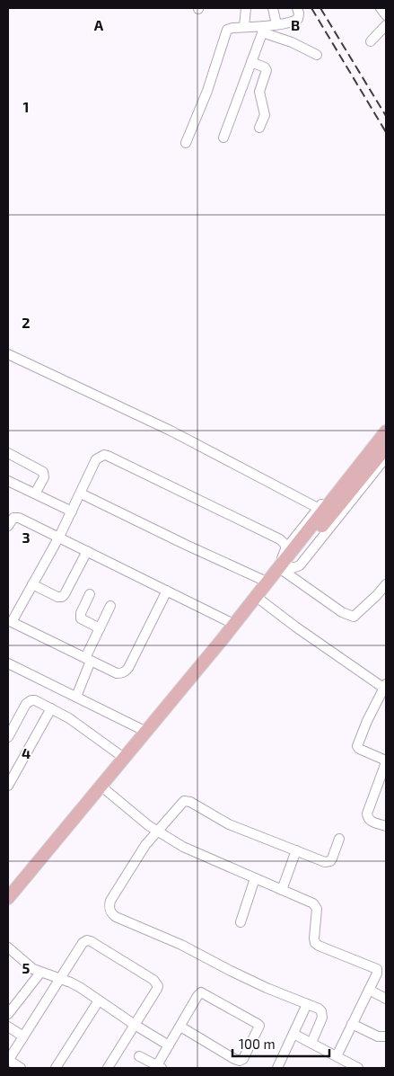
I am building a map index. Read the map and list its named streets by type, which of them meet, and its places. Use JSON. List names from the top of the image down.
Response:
{
  "scale_bar": "100 m",
  "grid": {
    "columns": ["A", "B"],
    "rows": [
      "1",
      "2",
      "3",
      "4",
      "5"
    ]
  }
}
